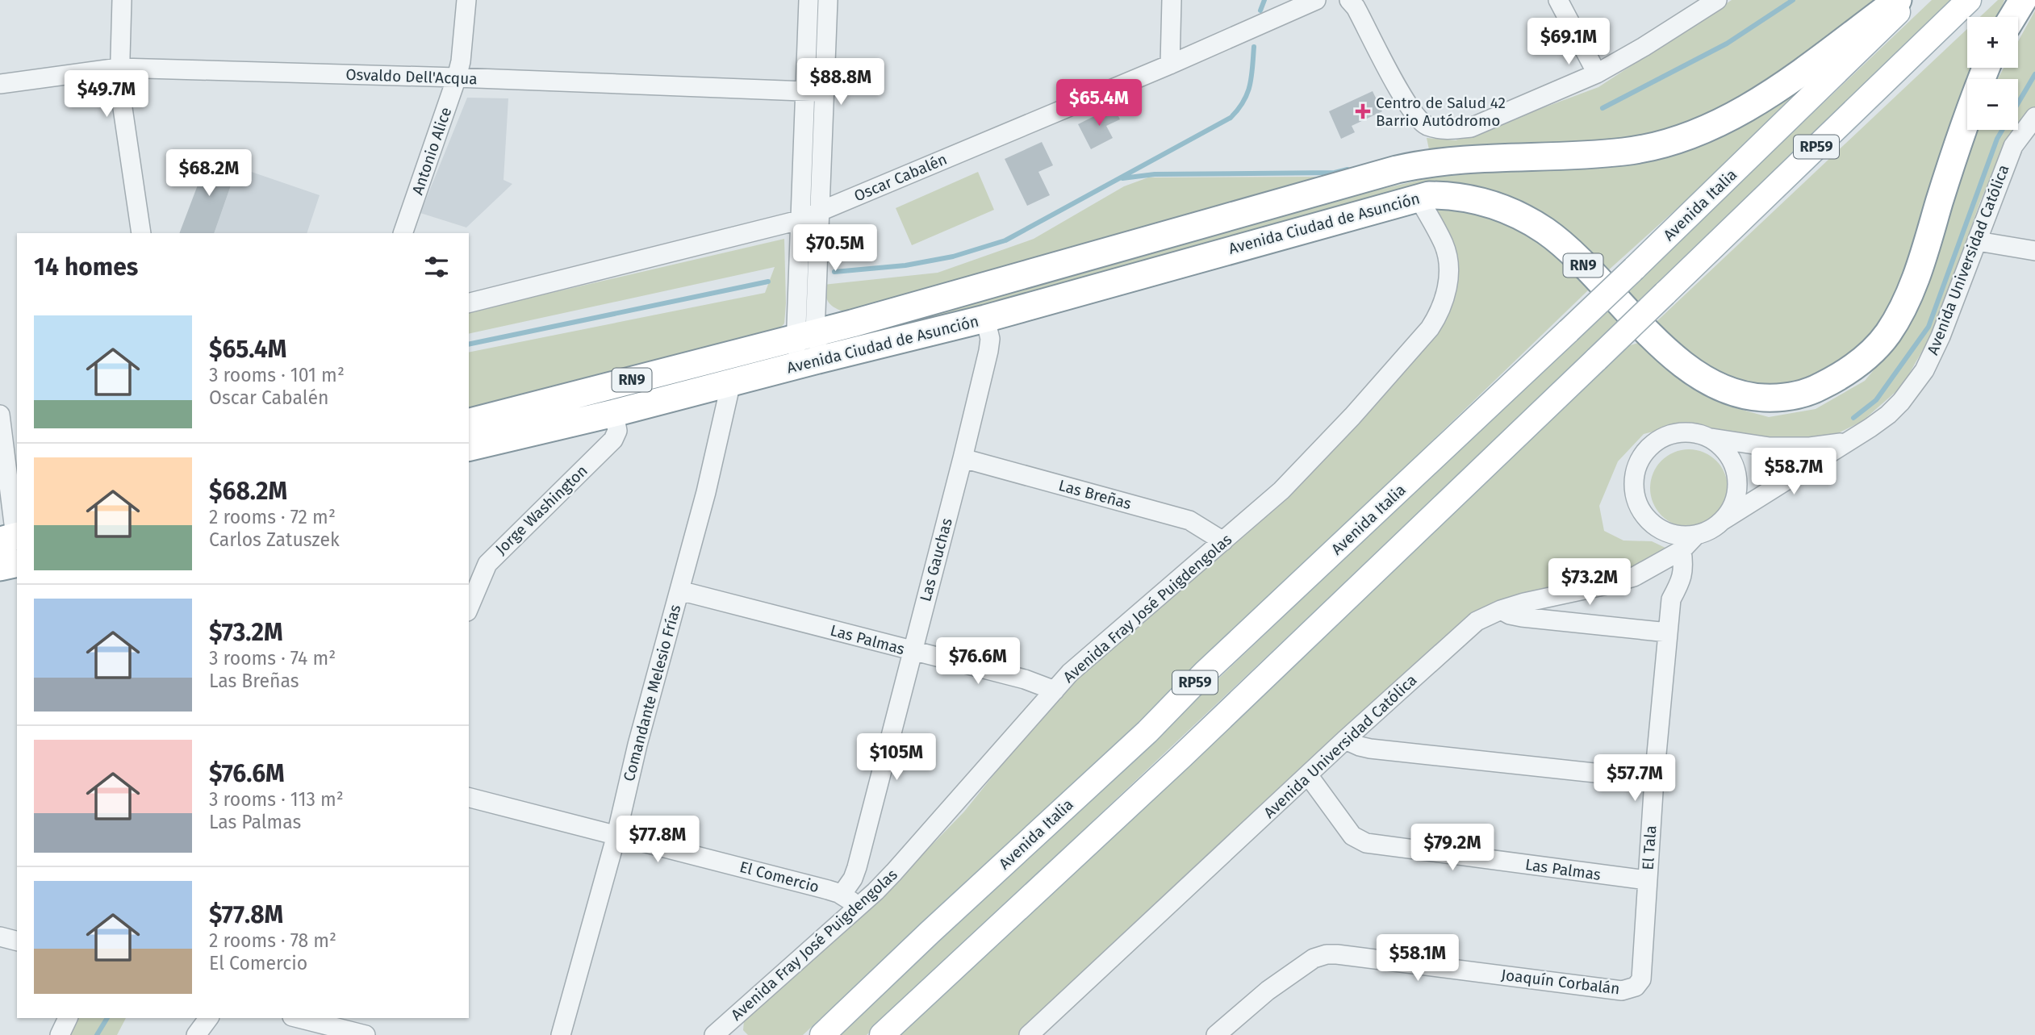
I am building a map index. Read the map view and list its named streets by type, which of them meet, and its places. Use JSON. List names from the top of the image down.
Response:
{
  "streets": {
    "highway": ["Avenida Ciudad de Asunción", "RN9"],
    "main road": ["RP59", "Avenida Italia"],
    "street": [
      "Osvaldo Dell'Acqua",
      "Antonio Alice",
      "Oscar Cabalén",
      "Avenida Universidad Católica",
      "Las Breñas",
      "Jorge Washington",
      "Las Gauchas",
      "Avenida Fray José Puigdengolas",
      "Las Palmas",
      "Comandante Melesio Frías",
      "El Tala",
      "El Comercio",
      "Joaquín Corbalán"
    ]
  },
  "crossings": [
    ["Osvaldo Dell'Acqua", "Antonio Alice"],
    ["Avenida Ciudad de Asunción", "Jorge Washington"],
    ["Avenida Ciudad de Asunción", "Las Gauchas"],
    ["Avenida Ciudad de Asunción", "Avenida Fray José Puigdengolas"],
    ["Avenida Ciudad de Asunción", "Comandante Melesio Frías"],
    ["Avenida Universidad Católica", "Las Palmas"],
    ["Avenida Universidad Católica", "El Tala"],
    ["Las Breñas", "Las Gauchas"],
    ["Las Breñas", "Avenida Fray José Puigdengolas"],
    ["Las Gauchas", "Las Palmas"],
    ["Las Gauchas", "El Comercio"],
    ["Avenida Fray José Puigdengolas", "Las Palmas"],
    ["Avenida Fray José Puigdengolas", "El Comercio"],
    ["Las Palmas", "Comandante Melesio Frías"],
    ["Las Palmas", "El Tala"],
    ["Comandante Melesio Frías", "El Comercio"],
    ["El Tala", "Joaquín Corbalán"]
  ],
  "places": {
    "health": ["Centro de Salud 42 Barrio Autódromo"]
  },
  "page": {
    "map_buttons": ["+", "−"],
    "price": [
      "$69.1M",
      "$88.8M",
      "$49.7M",
      "$65.4M",
      "$68.2M",
      "$70.5M",
      "$58.7M",
      "$73.2M",
      "$76.6M",
      "$105M",
      "$57.7M",
      "$77.8M",
      "$79.2M",
      "$58.1M"
    ],
    "heading": "14 homes",
    "list": [
      {
        "name": "$65.4M",
        "note": "3 rooms · 101 m² · Oscar Cabalén"
      },
      {
        "name": "$68.2M",
        "note": "2 rooms · 72 m² · Carlos Zatuszek"
      },
      {
        "name": "$73.2M",
        "note": "3 rooms · 74 m² · Las Breñas"
      },
      {
        "name": "$76.6M",
        "note": "3 rooms · 113 m² · Las Palmas"
      },
      {
        "name": "$77.8M",
        "note": "2 rooms · 78 m² · El Comercio"
      }
    ]
  }
}
